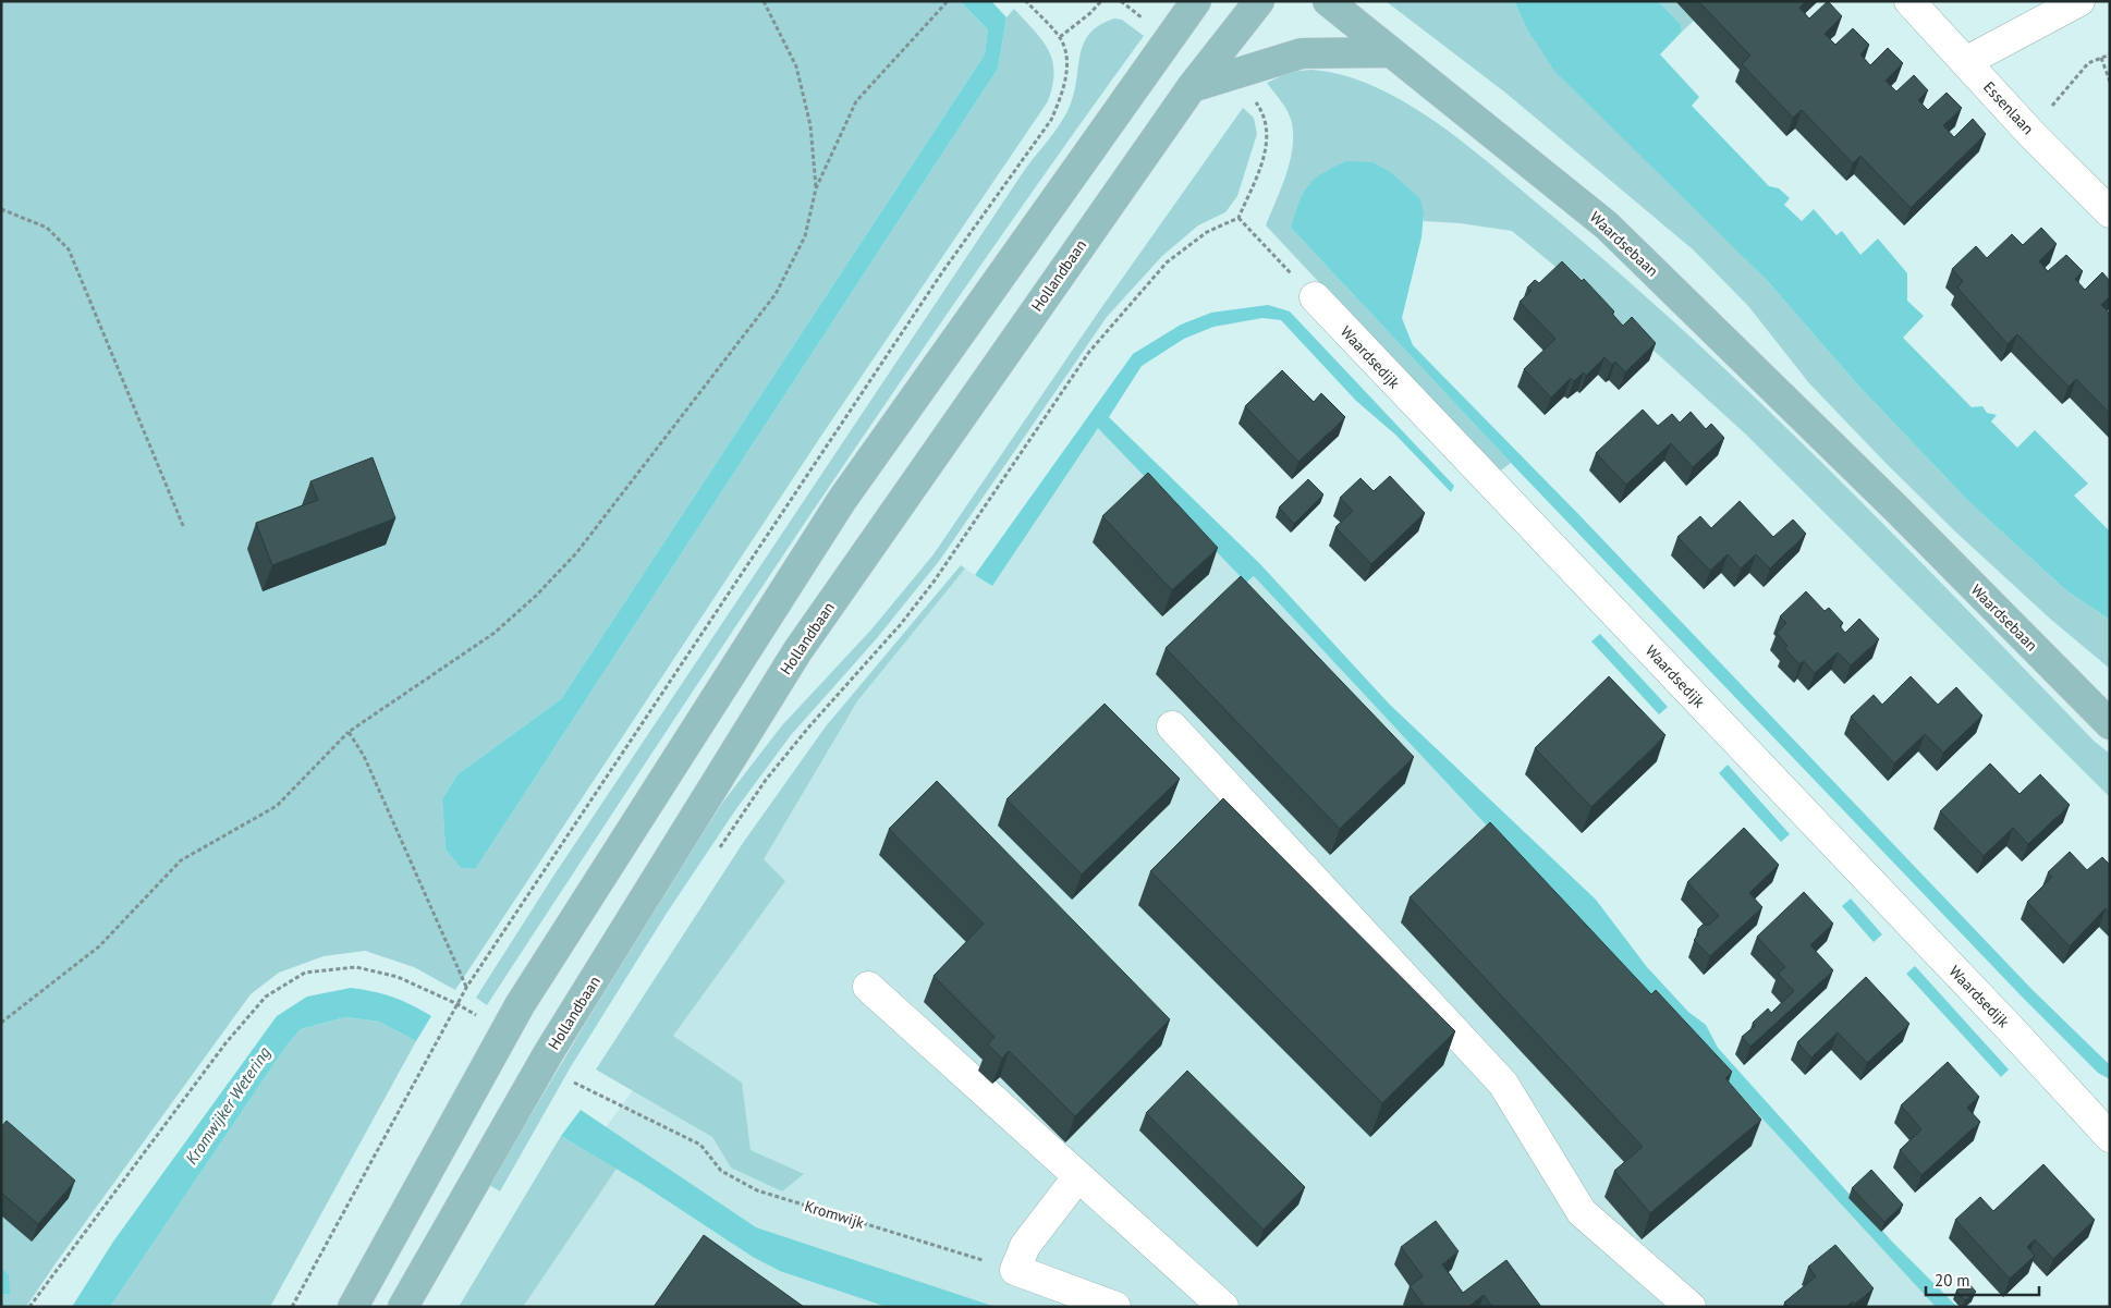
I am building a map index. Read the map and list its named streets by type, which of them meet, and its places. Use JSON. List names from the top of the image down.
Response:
{
  "streets": {
    "main road": ["Waardsebaan", "Hollandbaan"],
    "street": ["Essenlaan", "Waardsedijk"],
    "path": ["Kromwijk"]
  },
  "water": ["Kromwijker Wetering"],
  "scale_bar": "20 m"
}
